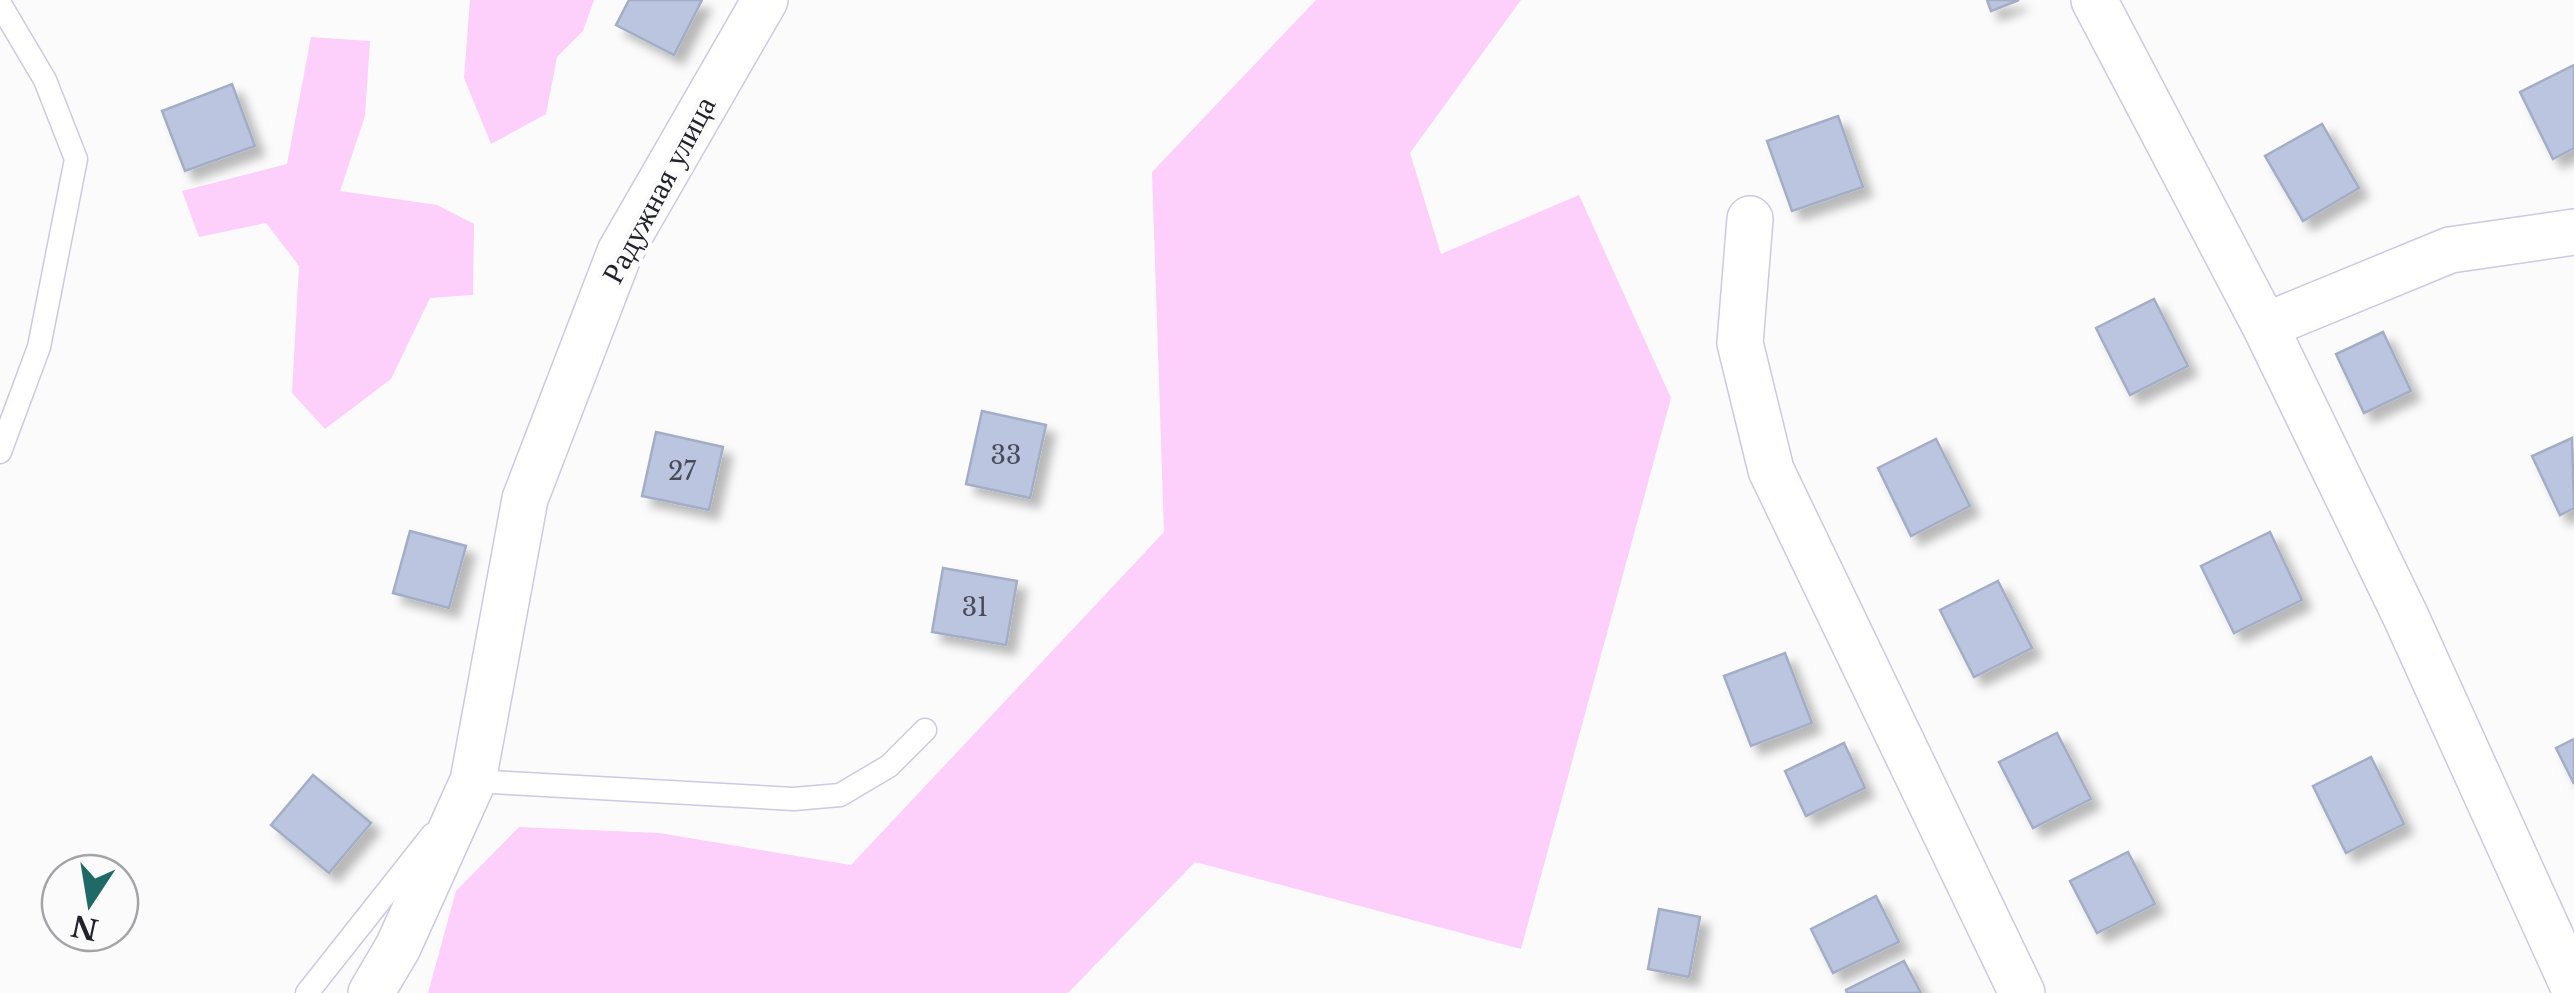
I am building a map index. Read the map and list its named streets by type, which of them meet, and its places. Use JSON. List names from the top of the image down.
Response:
{
  "streets": {
    "street": ["Радужная улица"]
  },
  "house_numbers": ["33", "27", "31"],
  "north": "bottom"
}
